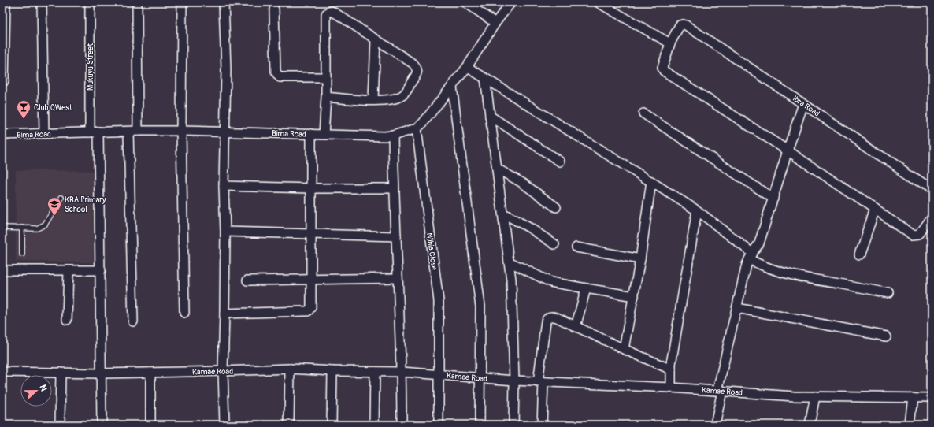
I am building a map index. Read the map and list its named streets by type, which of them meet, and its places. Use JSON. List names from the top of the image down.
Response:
{
  "streets": {
    "street": [
      "Mukuyu Street",
      "Ibra Road",
      "Bima Road",
      "Njihia Close",
      "Kamae Road"
    ]
  },
  "crossings": [
    ["Mukuyu Street", "Bima Road"],
    ["Bima Road", "Njihia Close"],
    ["Njihia Close", "Kamae Road"]
  ],
  "places": {
    "bar": ["Club QWest"],
    "school or university": ["KBA Primary School"]
  },
  "north": "right"
}
